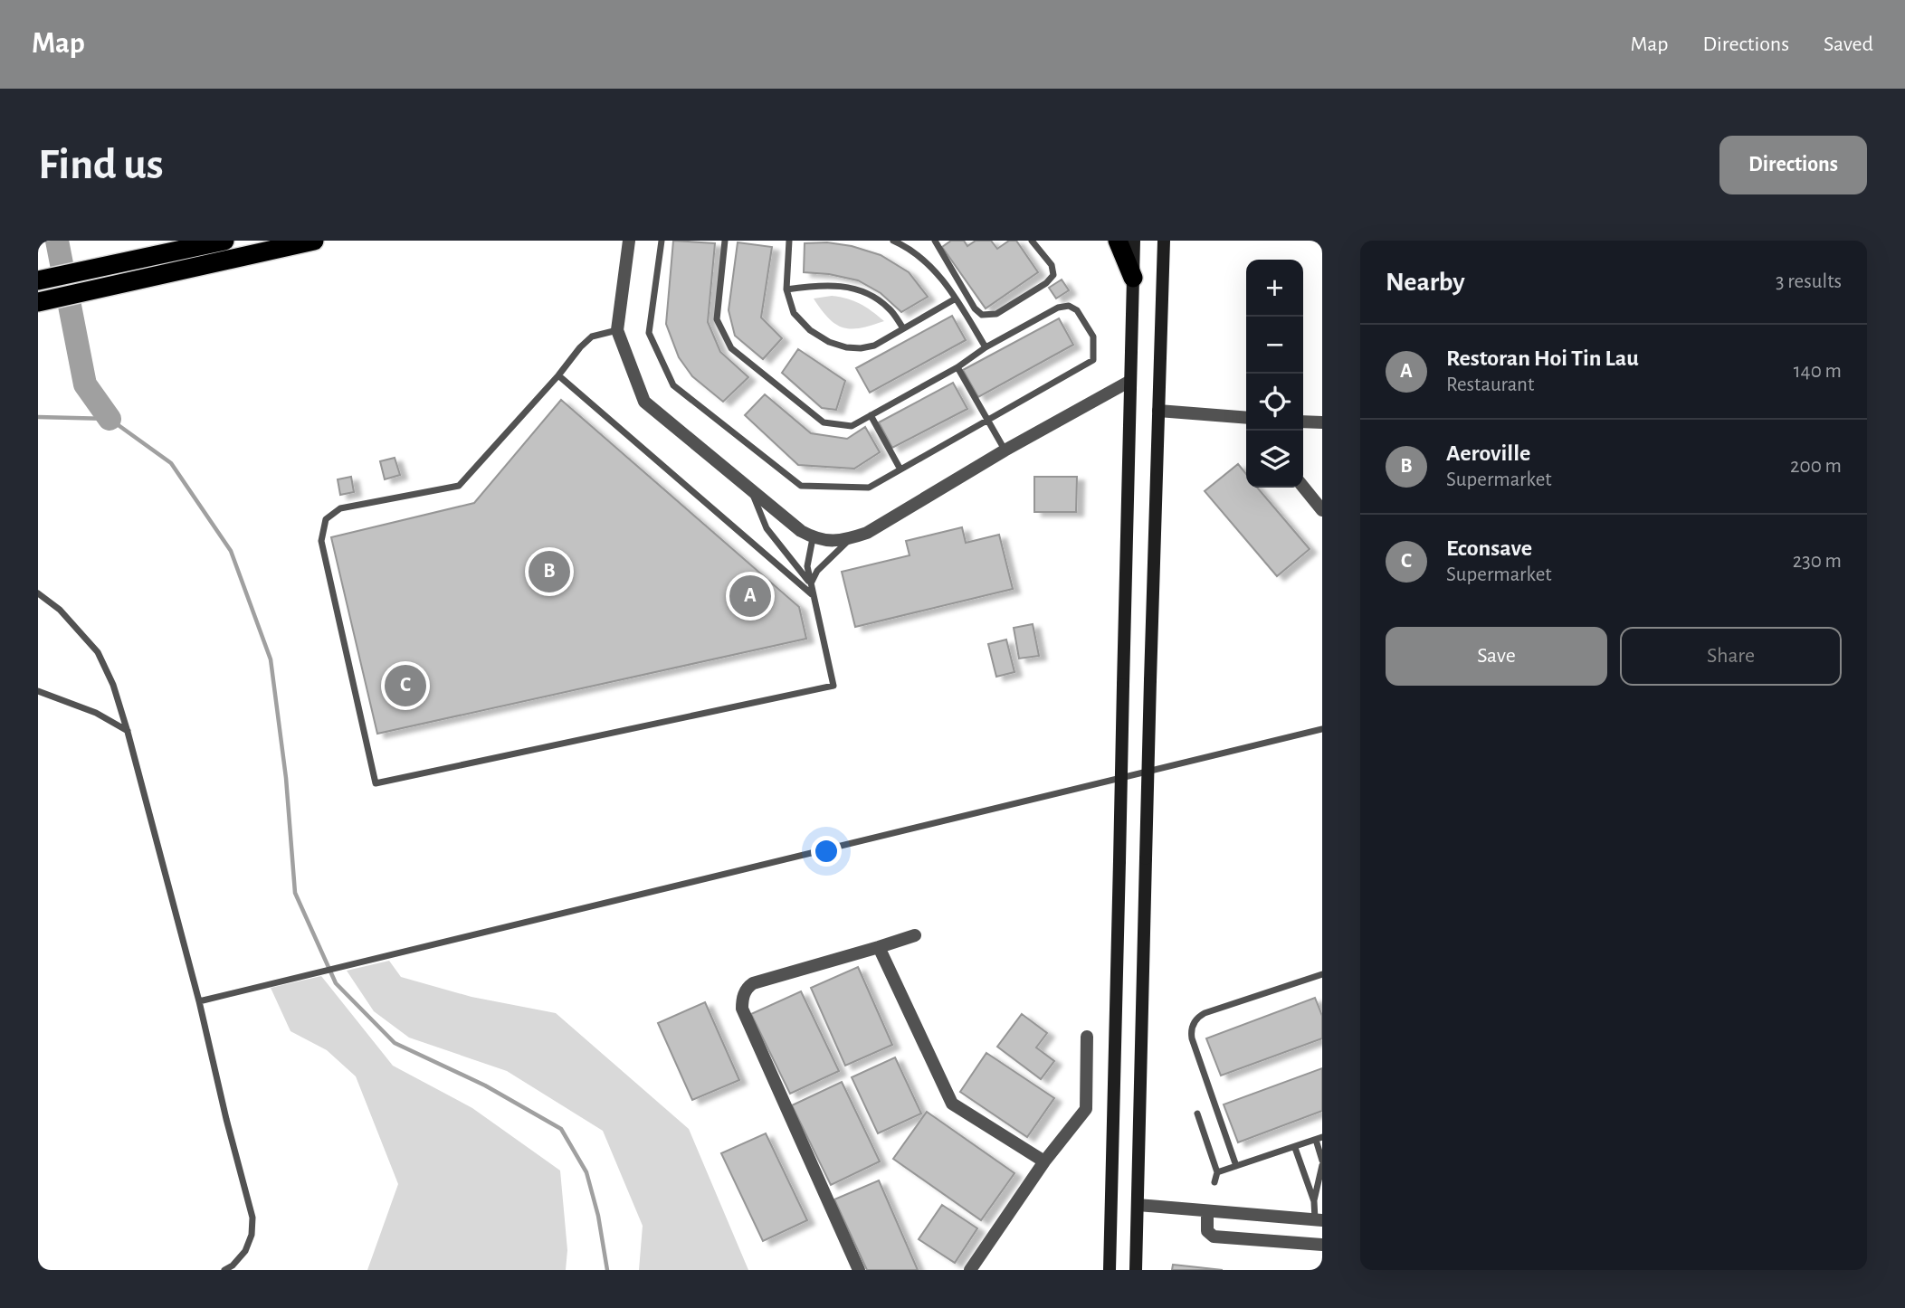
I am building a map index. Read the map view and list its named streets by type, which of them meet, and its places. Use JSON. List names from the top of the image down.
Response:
{
  "page": {
    "header": "Map",
    "nav": ["Map", "Directions", "Saved"],
    "buttons": [
      "Directions",
      ["Save", "Share"]
    ],
    "title": "Find us",
    "heading": ["Nearby", "3 results"],
    "map_buttons": ["+", "−"],
    "list": [
      {
        "mark": "A",
        "name": "Restoran Hoi Tin Lau",
        "note": "Restaurant",
        "value": "140 m"
      },
      {
        "mark": "B",
        "name": "Aeroville",
        "note": "Supermarket",
        "value": "200 m"
      },
      {
        "mark": "C",
        "name": "Econsave",
        "note": "Supermarket",
        "value": "230 m"
      }
    ],
    "pins": ["B", "A", "C"]
  }
}
